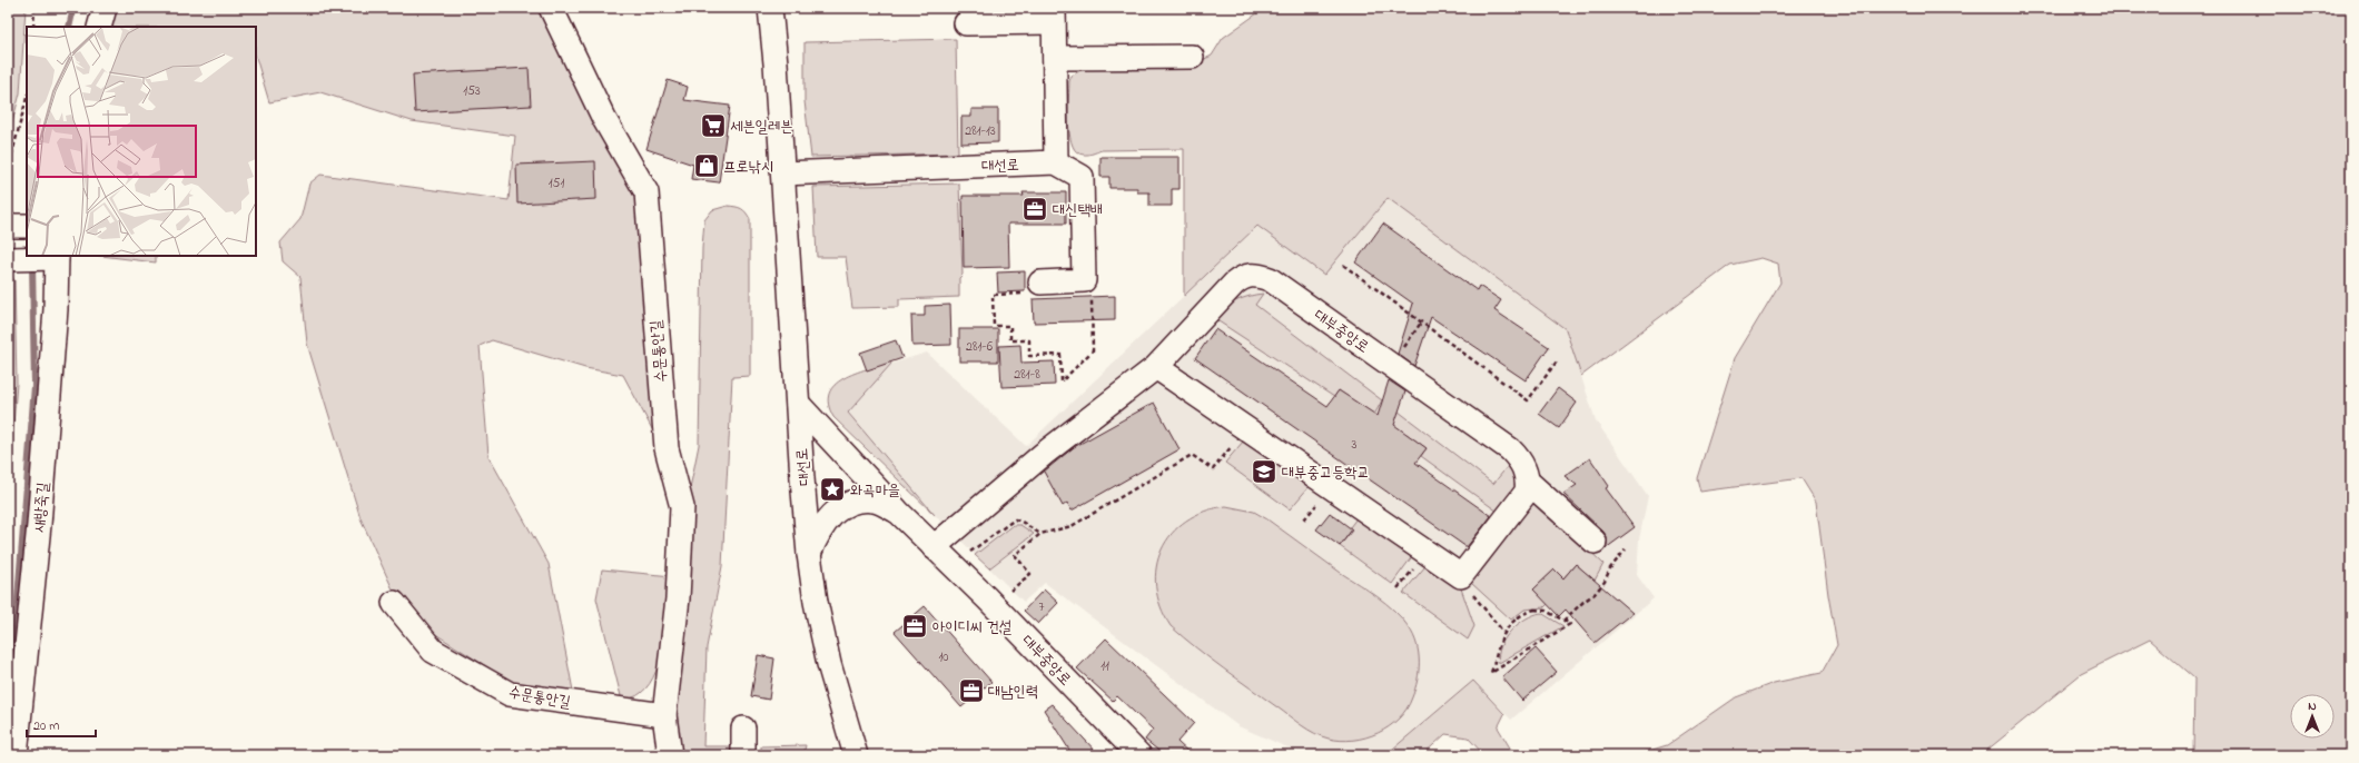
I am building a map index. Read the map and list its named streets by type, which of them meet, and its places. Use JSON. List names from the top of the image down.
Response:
{
  "streets": {
    "street": [
      "대선로",
      "대부중앙로",
      "수문통안길",
      "새방죽길"
    ]
  },
  "crossings": [
    ["대선로", "대부중앙로"]
  ],
  "places": {
    "supermarket": ["세븐일레븐"],
    "shop": ["프로낚시"],
    "office": ["대신택배", "아이디씨 건설", "대남인력"],
    "school or university": ["대부중고등학교"],
    "place": ["와곡마을"]
  },
  "house_numbers": [
    "153",
    "281-13",
    "151",
    "281-6",
    "281-8",
    "3",
    "7",
    "10",
    "11"
  ],
  "scale_bar": "20 m",
  "north": "top"
}
